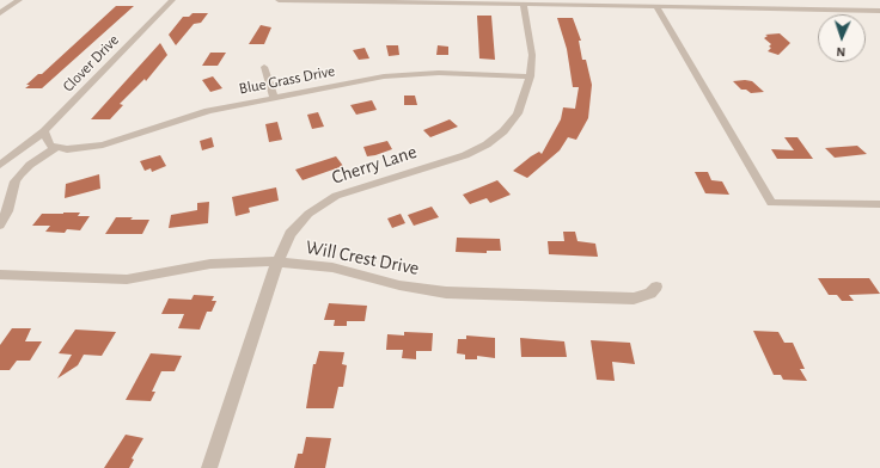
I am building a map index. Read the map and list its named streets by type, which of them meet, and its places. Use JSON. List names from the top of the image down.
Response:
{
  "streets": {
    "street": [
      "Clover Drive",
      "Blue Grass Drive",
      "Cherry Lane",
      "Will Crest Drive"
    ]
  },
  "crossings": [
    ["Blue Grass Drive", "Cherry Lane"],
    ["Cherry Lane", "Will Crest Drive"]
  ],
  "north": "bottom"
}
